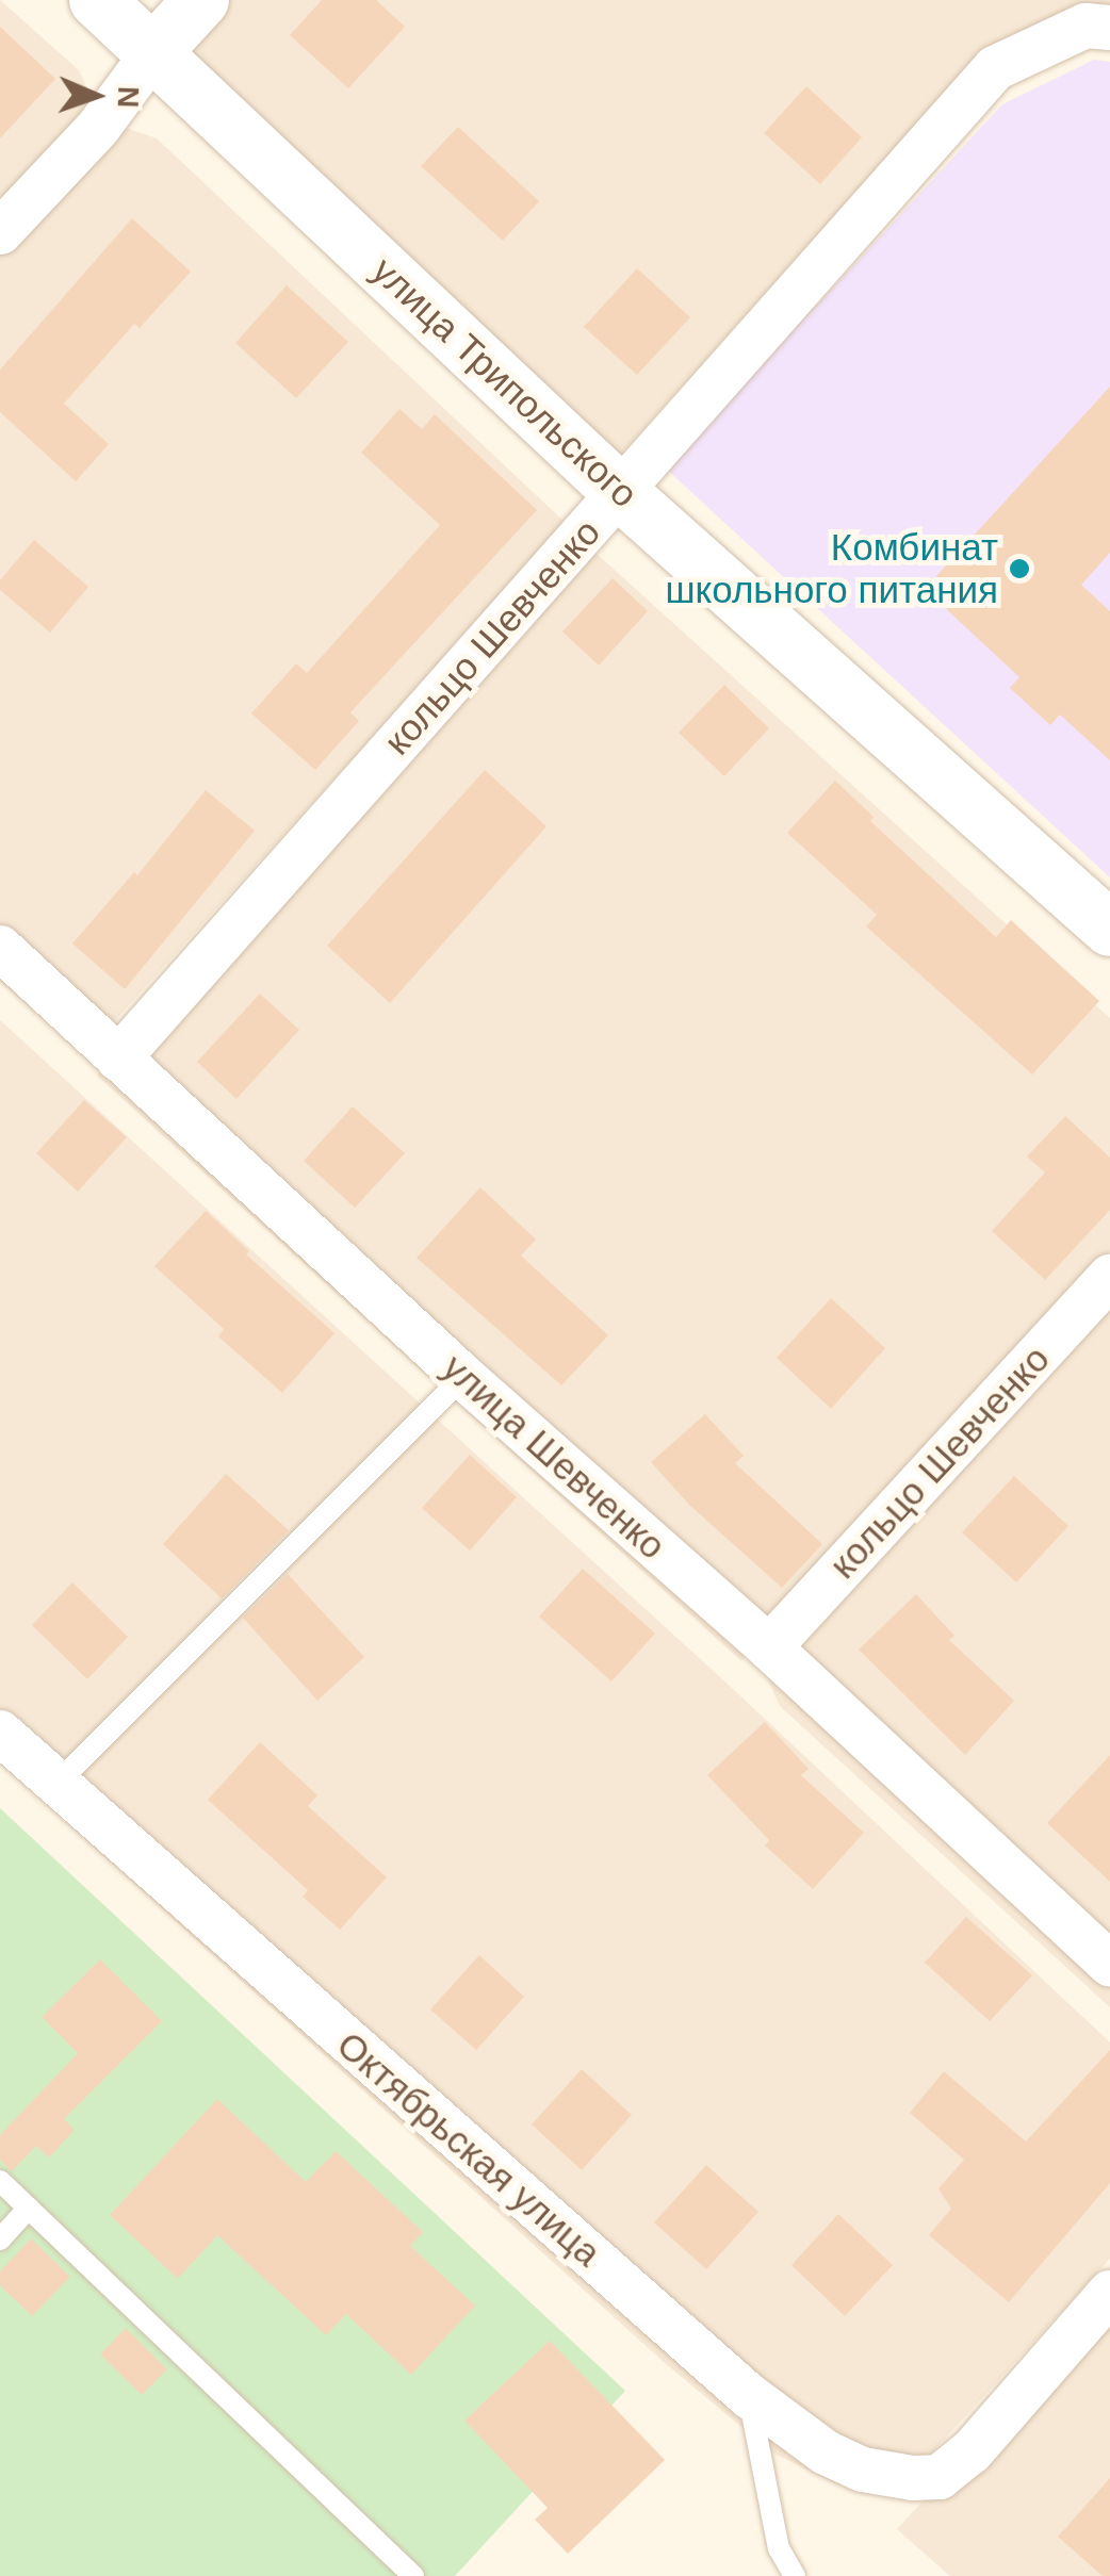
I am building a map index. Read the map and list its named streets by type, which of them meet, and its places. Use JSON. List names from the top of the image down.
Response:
{
  "streets": {
    "street": [
      "улица Трипольского",
      "кольцо Шевченко",
      "улица Шевченко",
      "Октябрьская улица"
    ]
  },
  "crossings": [
    ["улица Трипольского", "кольцо Шевченко"],
    ["кольцо Шевченко", "улица Шевченко"]
  ],
  "places": ["Комбинат школьного питания"],
  "north": "right"
}
